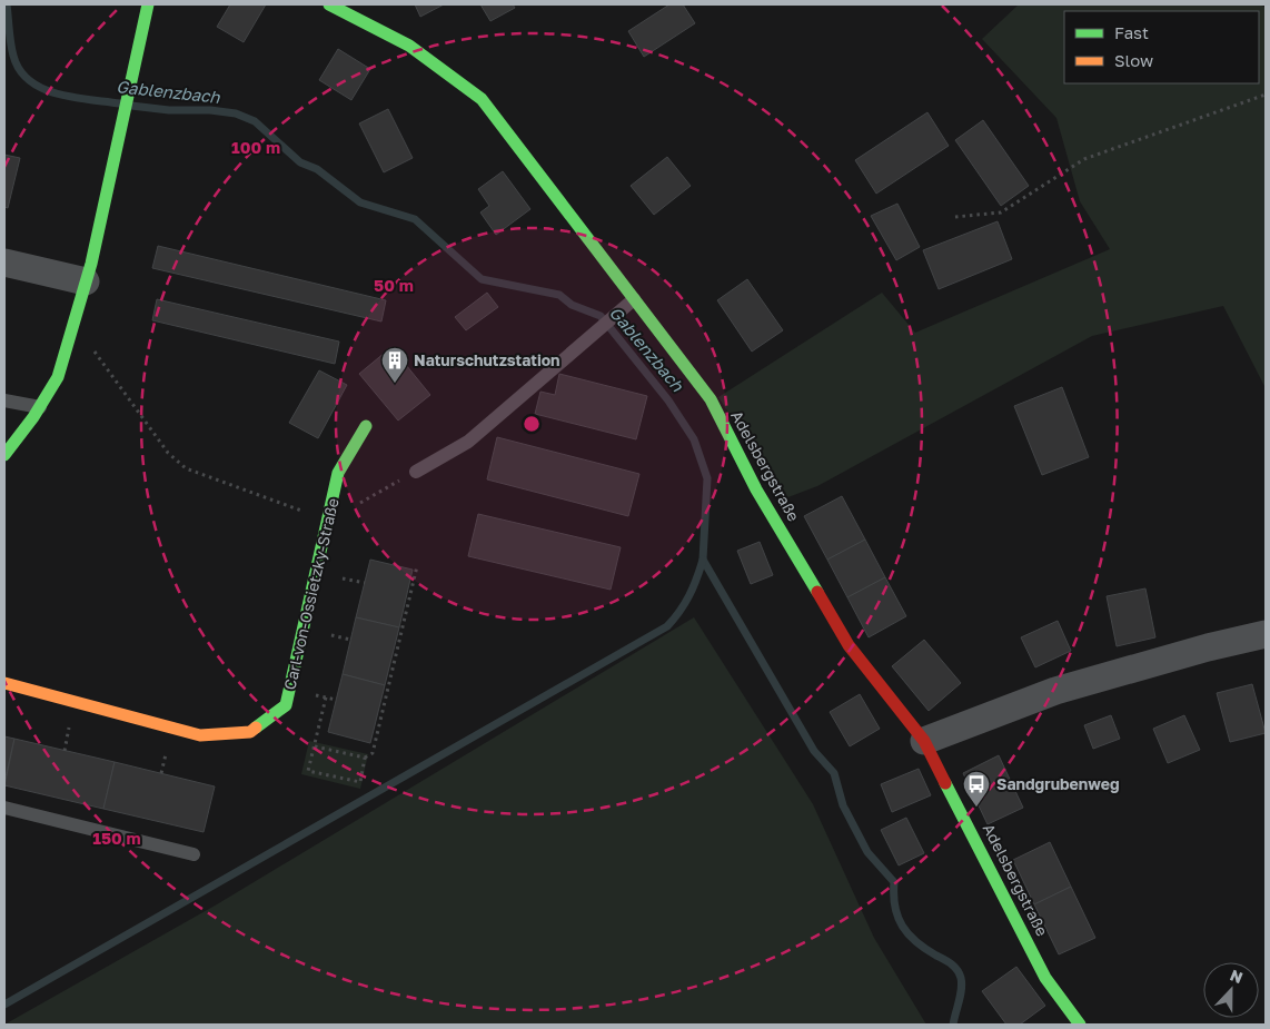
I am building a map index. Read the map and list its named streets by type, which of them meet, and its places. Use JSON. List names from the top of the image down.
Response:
{
  "streets": {
    "street": ["Adelsbergstraße", "Carl-von-Ossietzky-Straße"]
  },
  "water": ["Gablenzbach"],
  "places": {
    "building": ["Naturschutzstation"],
    "bus stop": ["Sandgrubenweg"]
  },
  "legend": ["Fast", "Slow"],
  "north": "top",
  "rings": ["100 m", "50 m", "150 m"]
}
